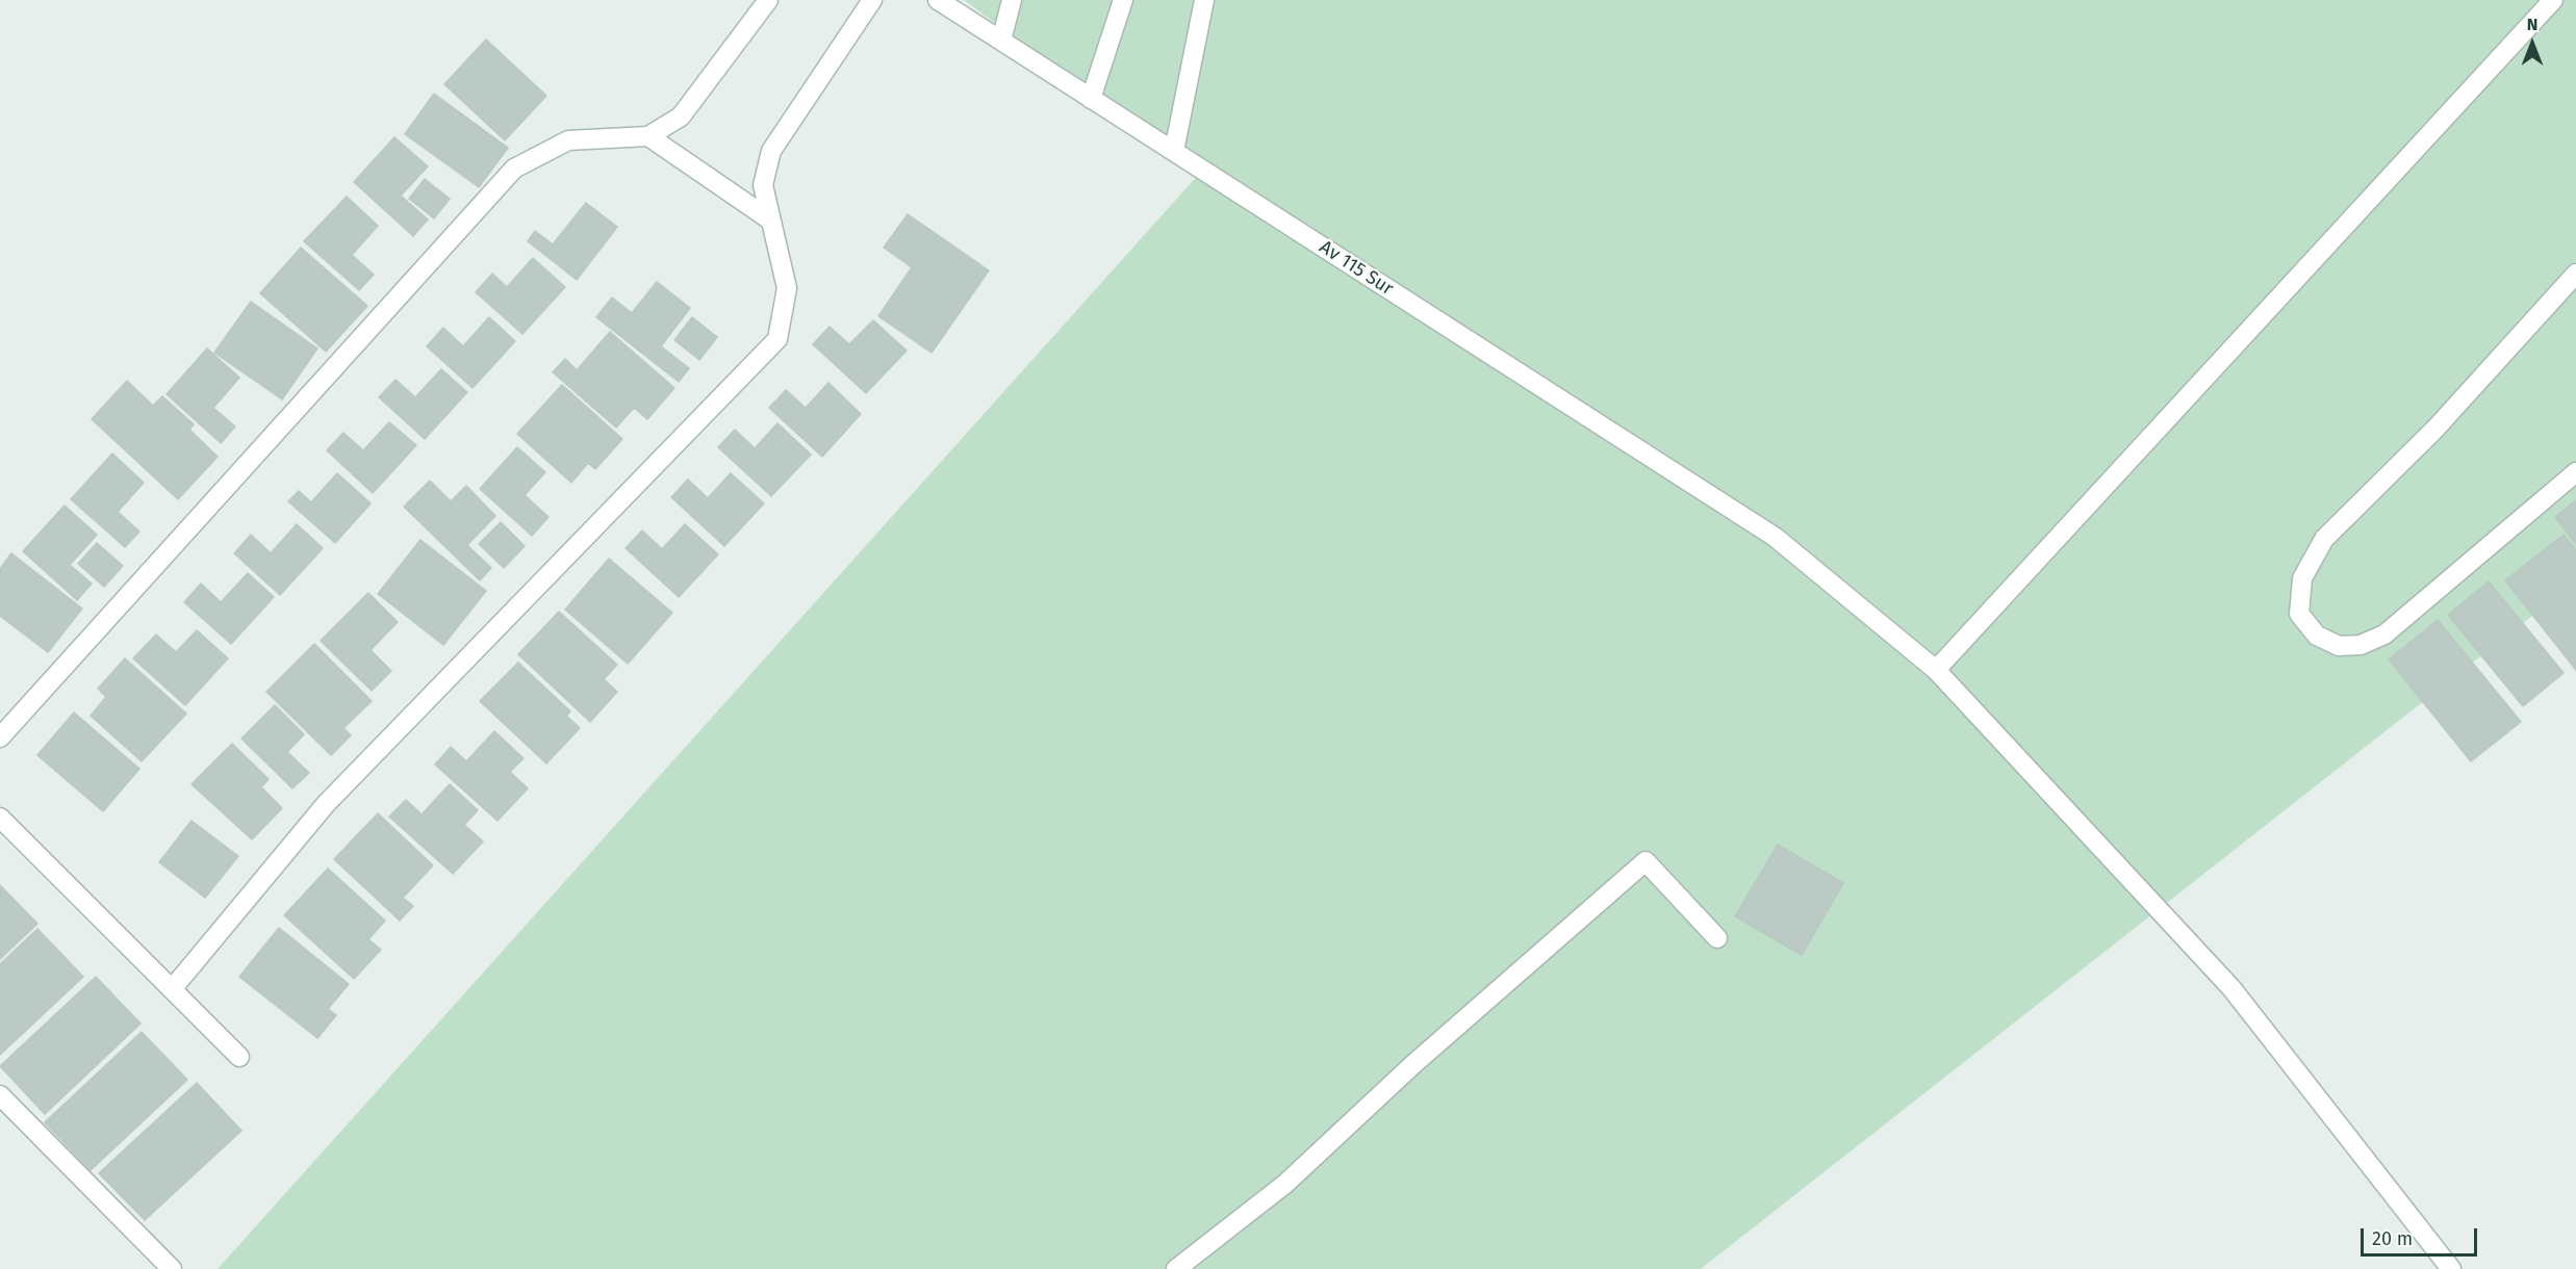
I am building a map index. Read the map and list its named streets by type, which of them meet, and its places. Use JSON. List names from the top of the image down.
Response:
{
  "streets": {
    "street": ["Av 115 Sur"]
  },
  "scale_bar": "20 m",
  "north": "top"
}
